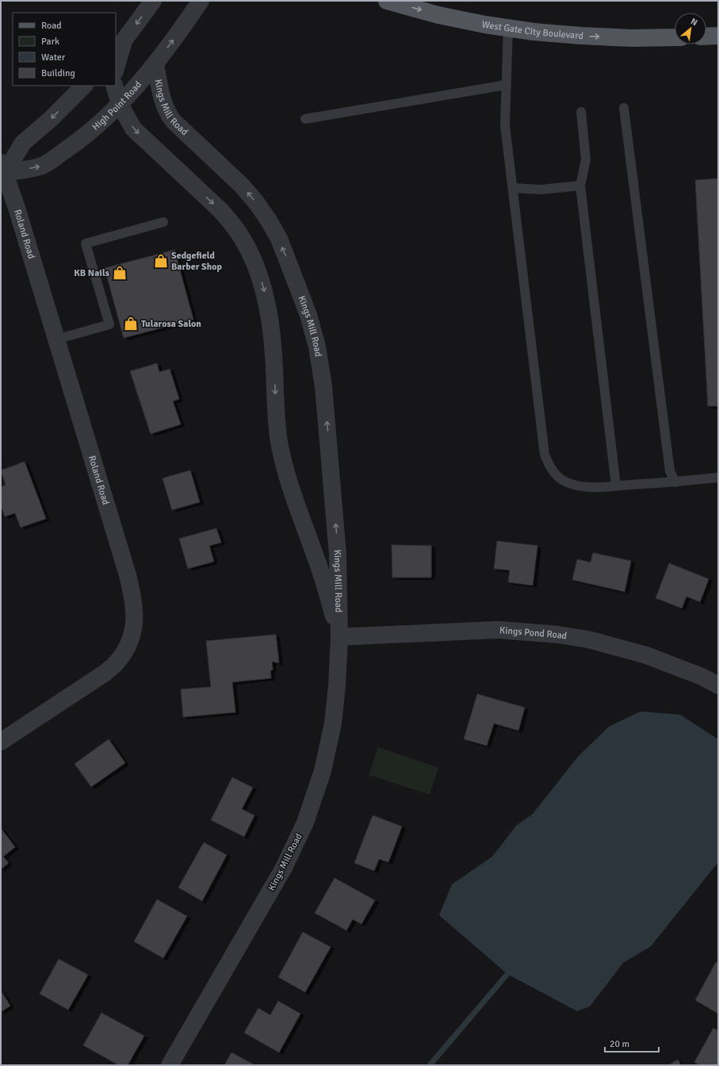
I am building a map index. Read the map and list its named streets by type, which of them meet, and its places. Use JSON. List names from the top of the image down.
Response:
{
  "streets": {
    "main road": ["West Gate City Boulevard"],
    "street": [
      "High Point Road",
      "Kings Mill Road",
      "Roland Road",
      "Kings Pond Road"
    ]
  },
  "crossings": [
    ["High Point Road", "Kings Mill Road"],
    ["High Point Road", "Roland Road"],
    ["Kings Mill Road", "Kings Pond Road"]
  ],
  "one_way": ["West Gate City Boulevard"],
  "places": {
    "shop": ["Sedgefield Barber Shop", "KB Nails", "Tularosa Salon"]
  },
  "legend": [
    "Road",
    "Park",
    "Water",
    "Building"
  ],
  "scale_bar": "20 m",
  "north": "top right"
}
